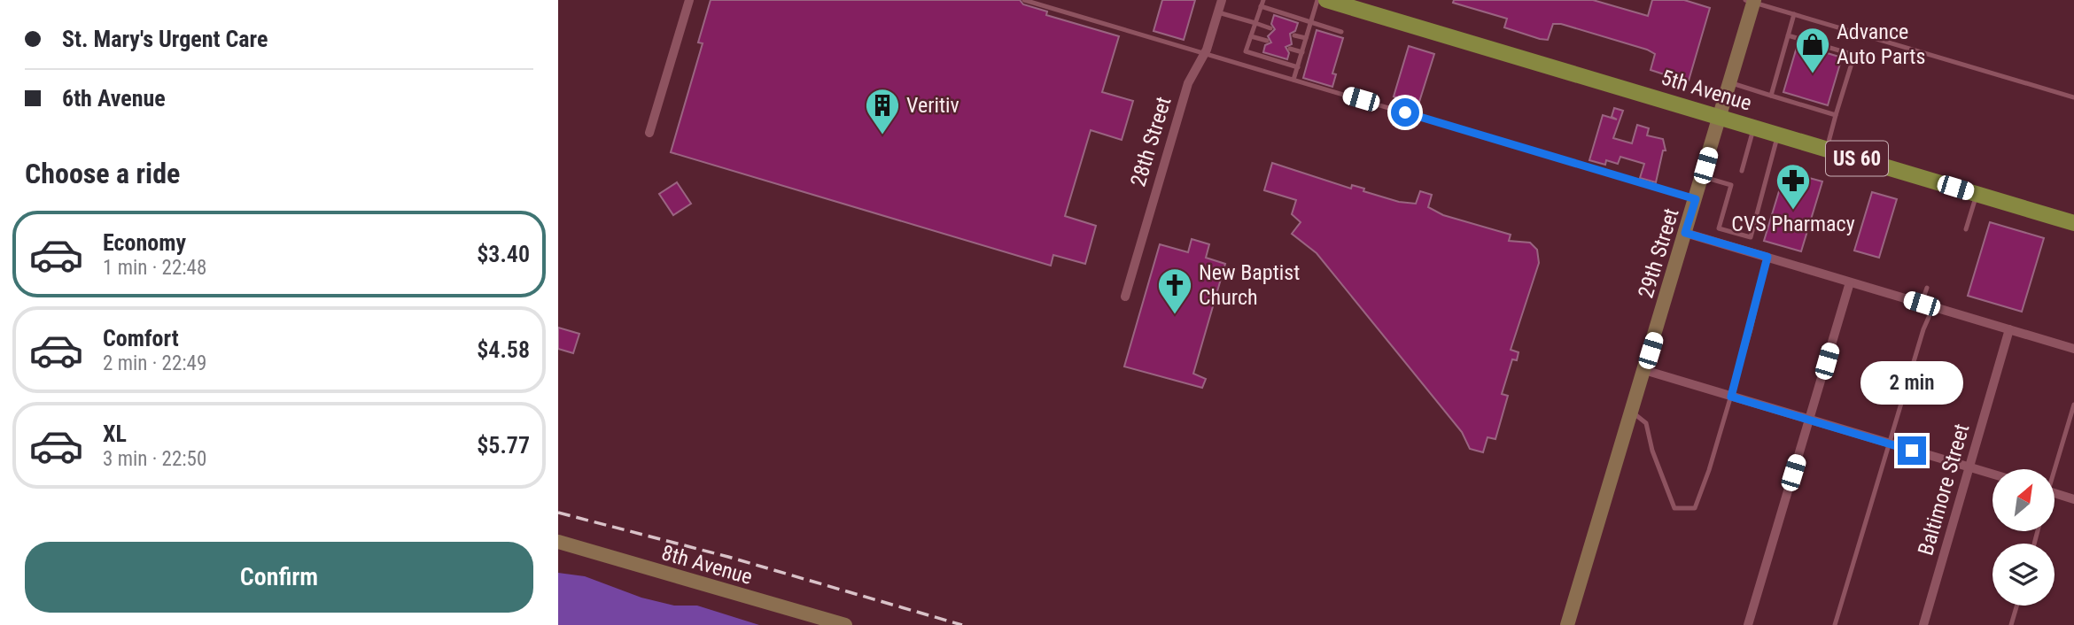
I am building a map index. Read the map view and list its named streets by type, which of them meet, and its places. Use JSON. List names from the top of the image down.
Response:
{
  "streets": {
    "main road": [
      "5th Avenue",
      "US 60",
      "29th Street",
      "8th Avenue"
    ],
    "street": ["28th Street", "Baltimore Street"]
  },
  "crossings": [
    ["5th Avenue", "29th Street"]
  ],
  "places": {
    "shop": ["Advance Auto Parts"],
    "building": ["Veritiv"],
    "pharmacy": ["CVS Pharmacy"],
    "church": ["New Baptist Church"]
  },
  "north": "top right",
  "page": {
    "banner": ["St. Mary's Urgent Care", "6th Avenue"],
    "heading": "Choose a ride",
    "list": [
      {
        "name": "Economy",
        "note": "1 min · 22:48",
        "value": "$3.40"
      },
      {
        "name": "Comfort",
        "note": "2 min · 22:49",
        "value": "$4.58"
      },
      {
        "name": "XL",
        "note": "3 min · 22:50",
        "value": "$5.77"
      }
    ],
    "bubble": "2 min",
    "buttons": "Confirm"
  }
}
